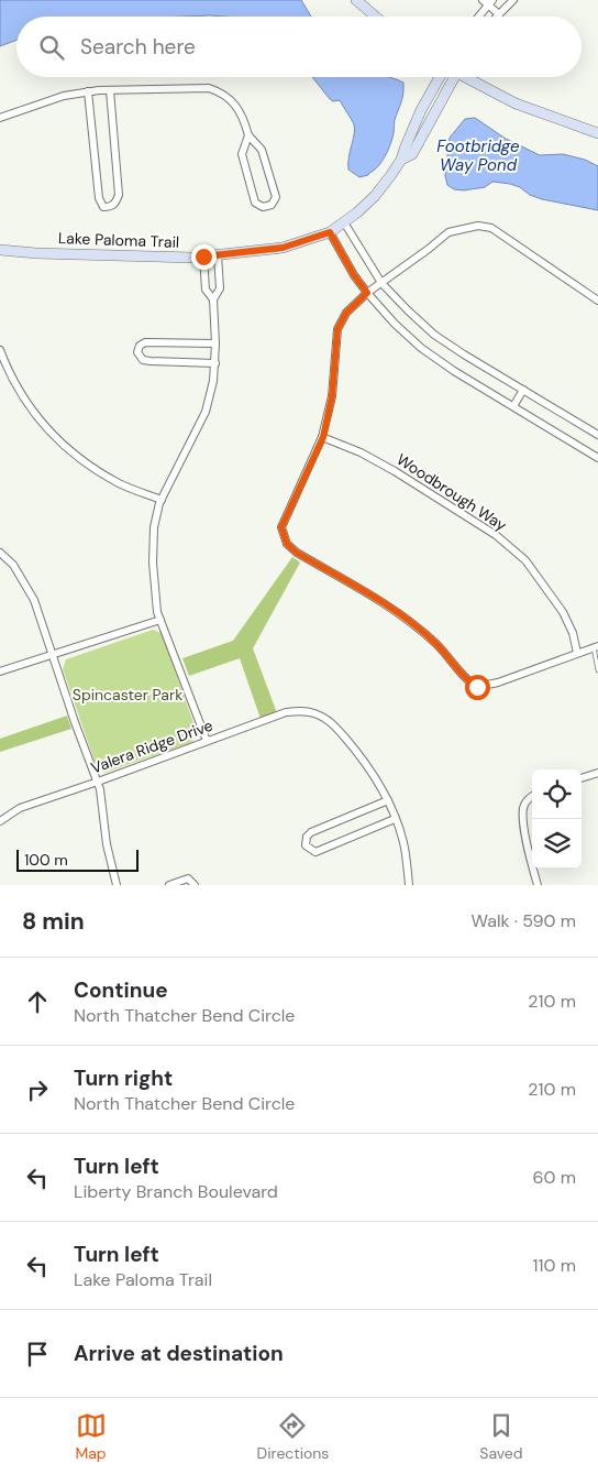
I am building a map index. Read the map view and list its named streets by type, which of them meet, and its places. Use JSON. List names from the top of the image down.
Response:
{
  "streets": {
    "street": ["Lake Paloma Trail", "Woodbrough Way", "Valera Ridge Drive"]
  },
  "water": ["Footbridge Way Pond"],
  "parks": ["Spincaster Park"],
  "scale_bar": "100 m",
  "page": {
    "search": "Search here",
    "scale": "100 m",
    "heading": ["8 min", "Walk · 590 m"],
    "list": [
      ["Continue", "North Thatcher Bend Circle", "210 m"],
      ["Turn right", "North Thatcher Bend Circle", "210 m"],
      ["Turn left", "Liberty Branch Boulevard", "60 m"],
      ["Turn left", "Lake Paloma Trail", "110 m"],
      "Arrive at destination"
    ],
    "nav": ["Map", "Directions", "Saved"]
  }
}
